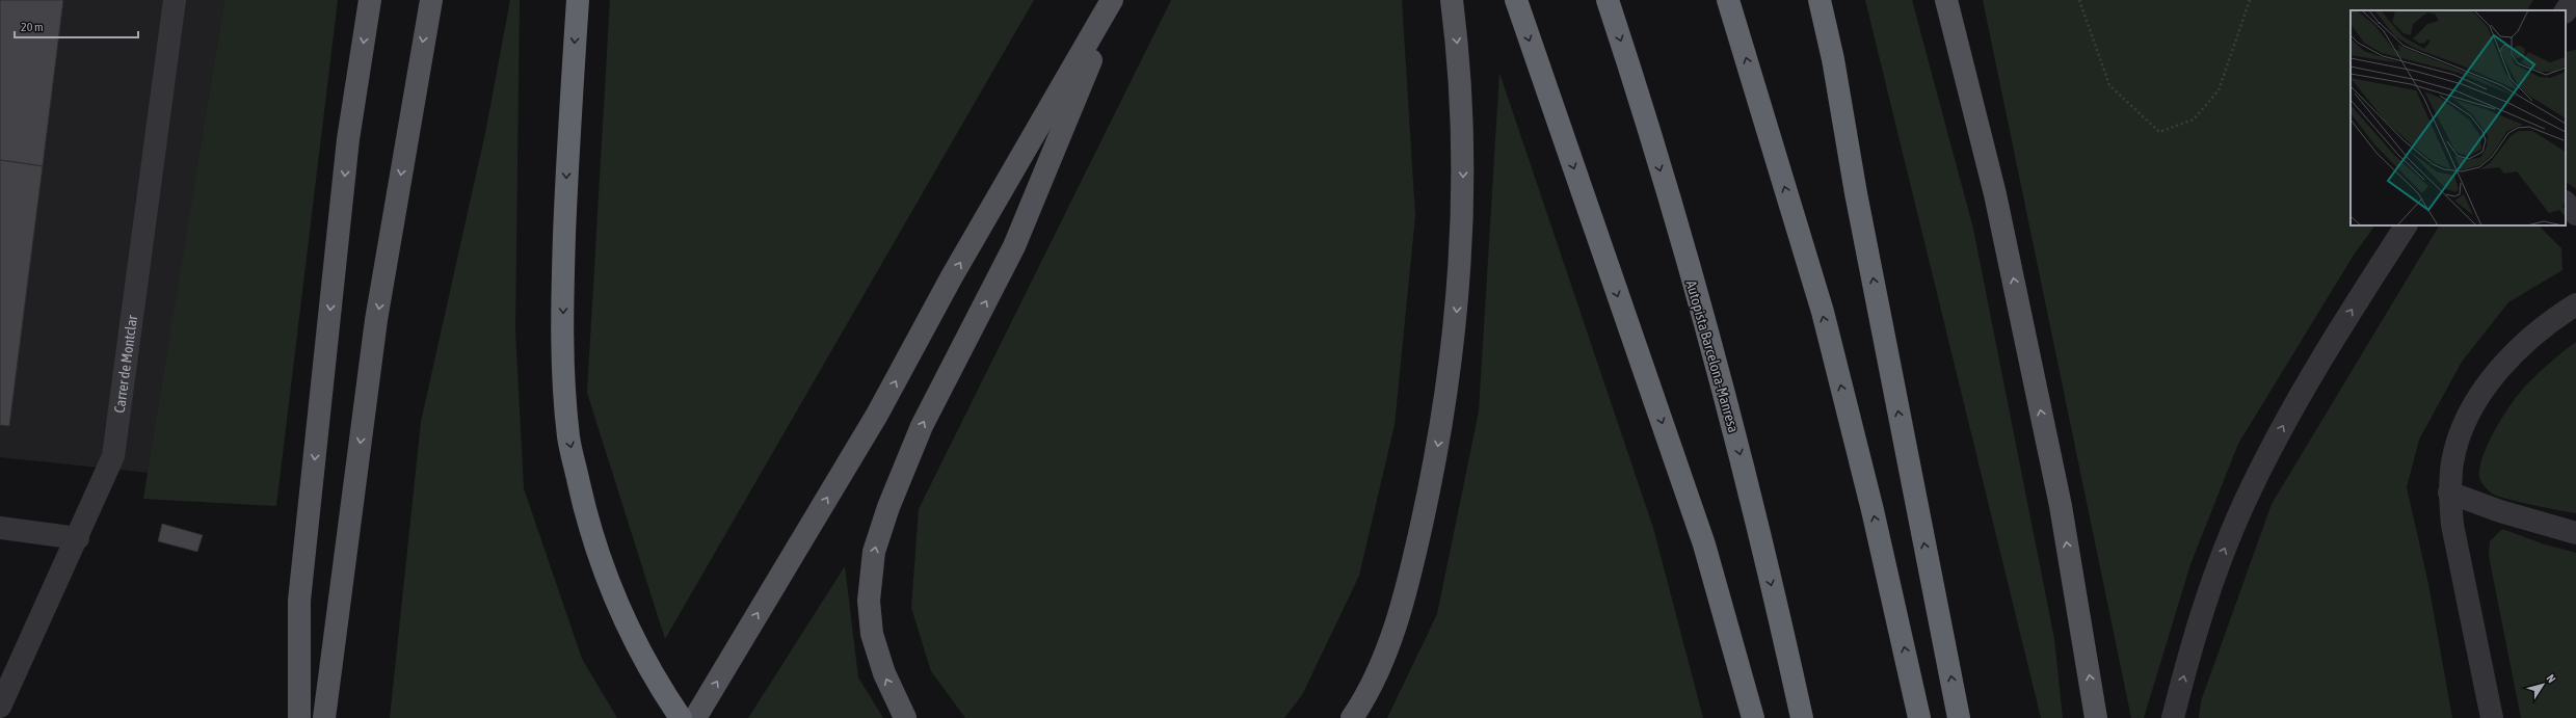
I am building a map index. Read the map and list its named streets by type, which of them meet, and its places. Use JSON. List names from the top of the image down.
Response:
{
  "streets": {
    "highway": ["Autopista Barcelona-Manresa"],
    "street": ["Carrer de Montclar"]
  },
  "scale_bar": "20 m",
  "north": "top right"
}
